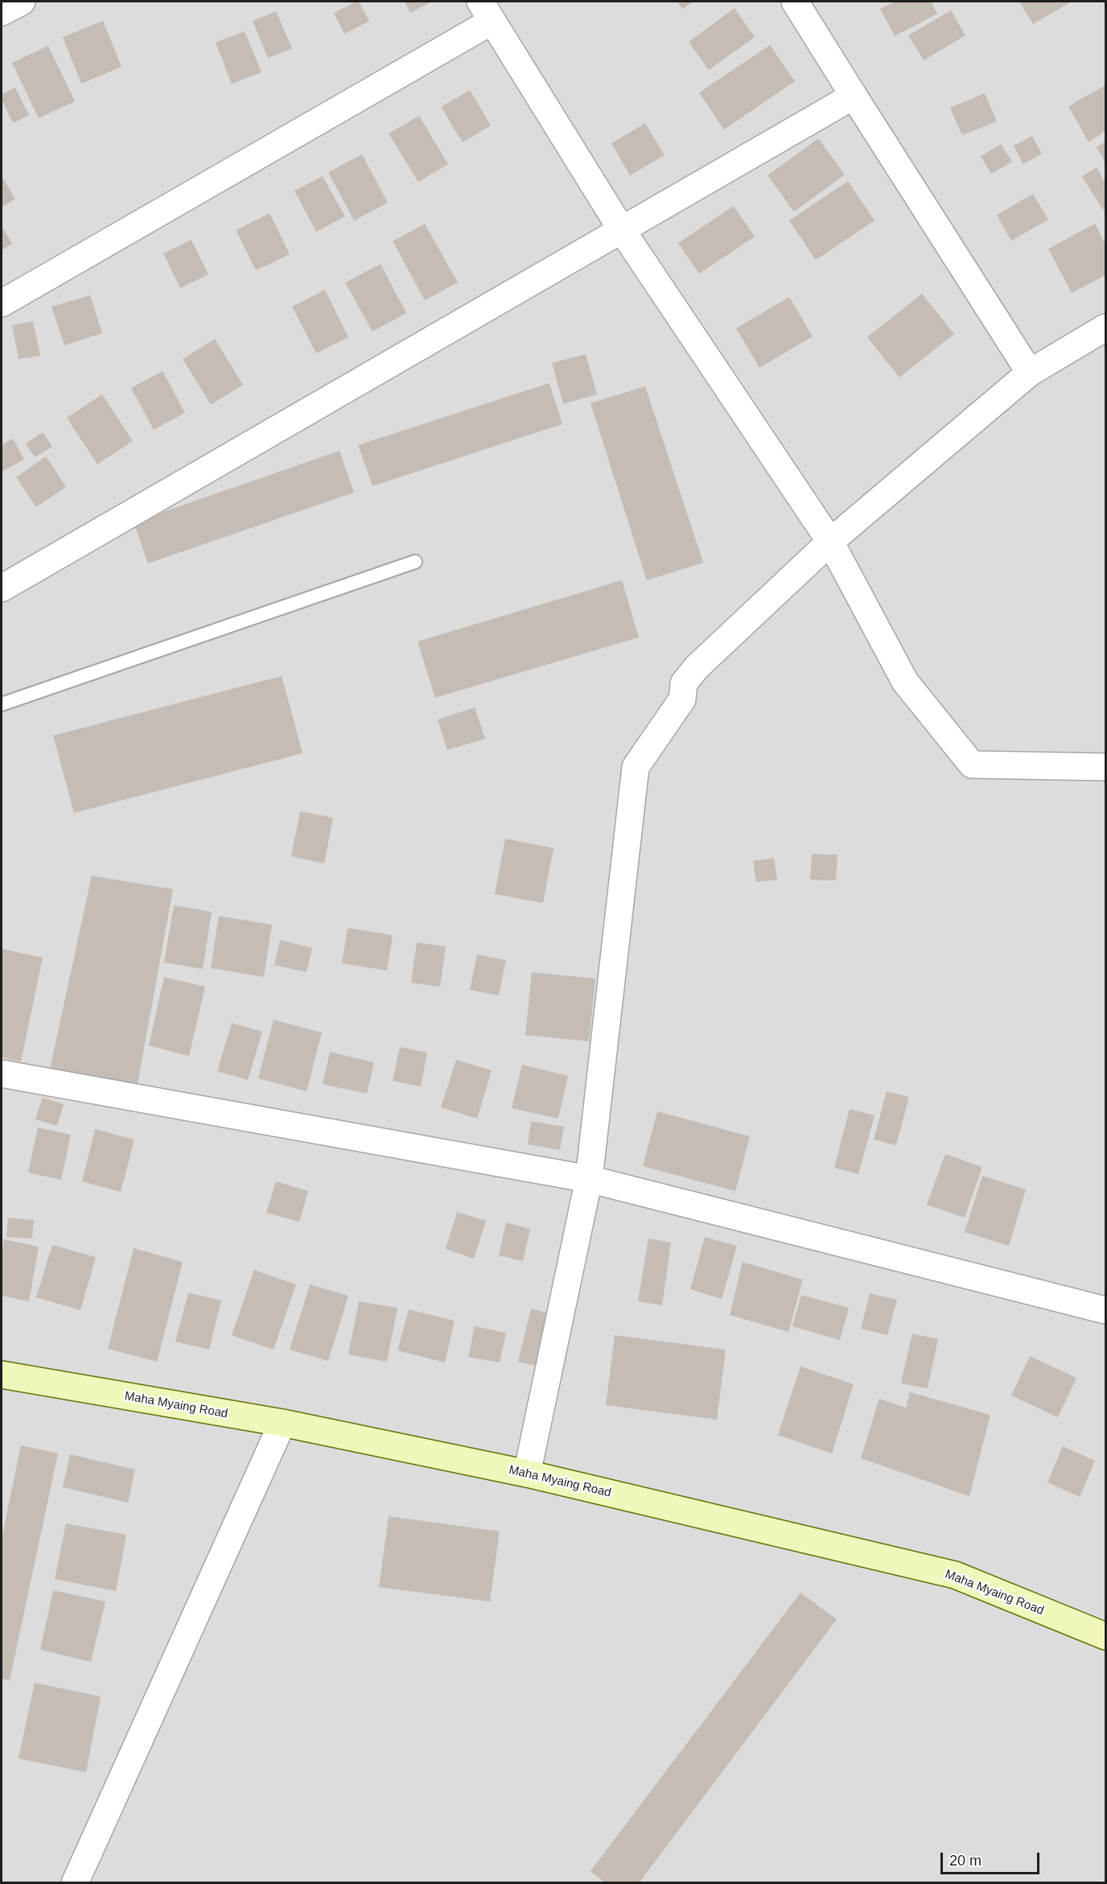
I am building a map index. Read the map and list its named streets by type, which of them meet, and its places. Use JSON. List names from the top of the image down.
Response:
{
  "streets": {
    "street": ["Maha Myaing Road"]
  },
  "scale_bar": "20 m"
}
